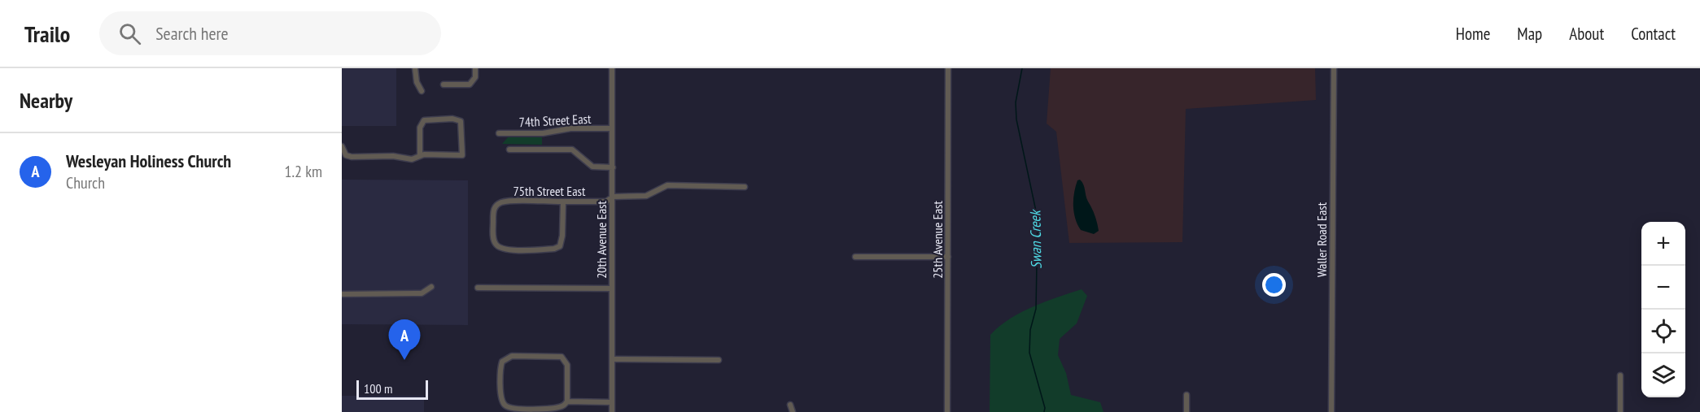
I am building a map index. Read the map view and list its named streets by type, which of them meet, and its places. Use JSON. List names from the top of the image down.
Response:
{
  "streets": {
    "street": [
      "74th Street East",
      "75th Street East",
      "20th Avenue East",
      "25th Avenue East",
      "Waller Road East"
    ]
  },
  "crossings": [
    ["74th Street East", "20th Avenue East"],
    ["75th Street East", "20th Avenue East"]
  ],
  "water": ["Swan Creek"],
  "scale_bar": "100 m",
  "page": {
    "header": "Trailo",
    "search": "Search here",
    "nav": [
      "Home",
      "Map",
      "About",
      "Contact"
    ],
    "heading": "Nearby",
    "list": [
      {
        "mark": "A",
        "name": "Wesleyan Holiness Church",
        "note": "Church",
        "value": "1.2 km"
      }
    ],
    "map_buttons": ["+", "−"],
    "pins": "A",
    "scale": "100 m"
  }
}
